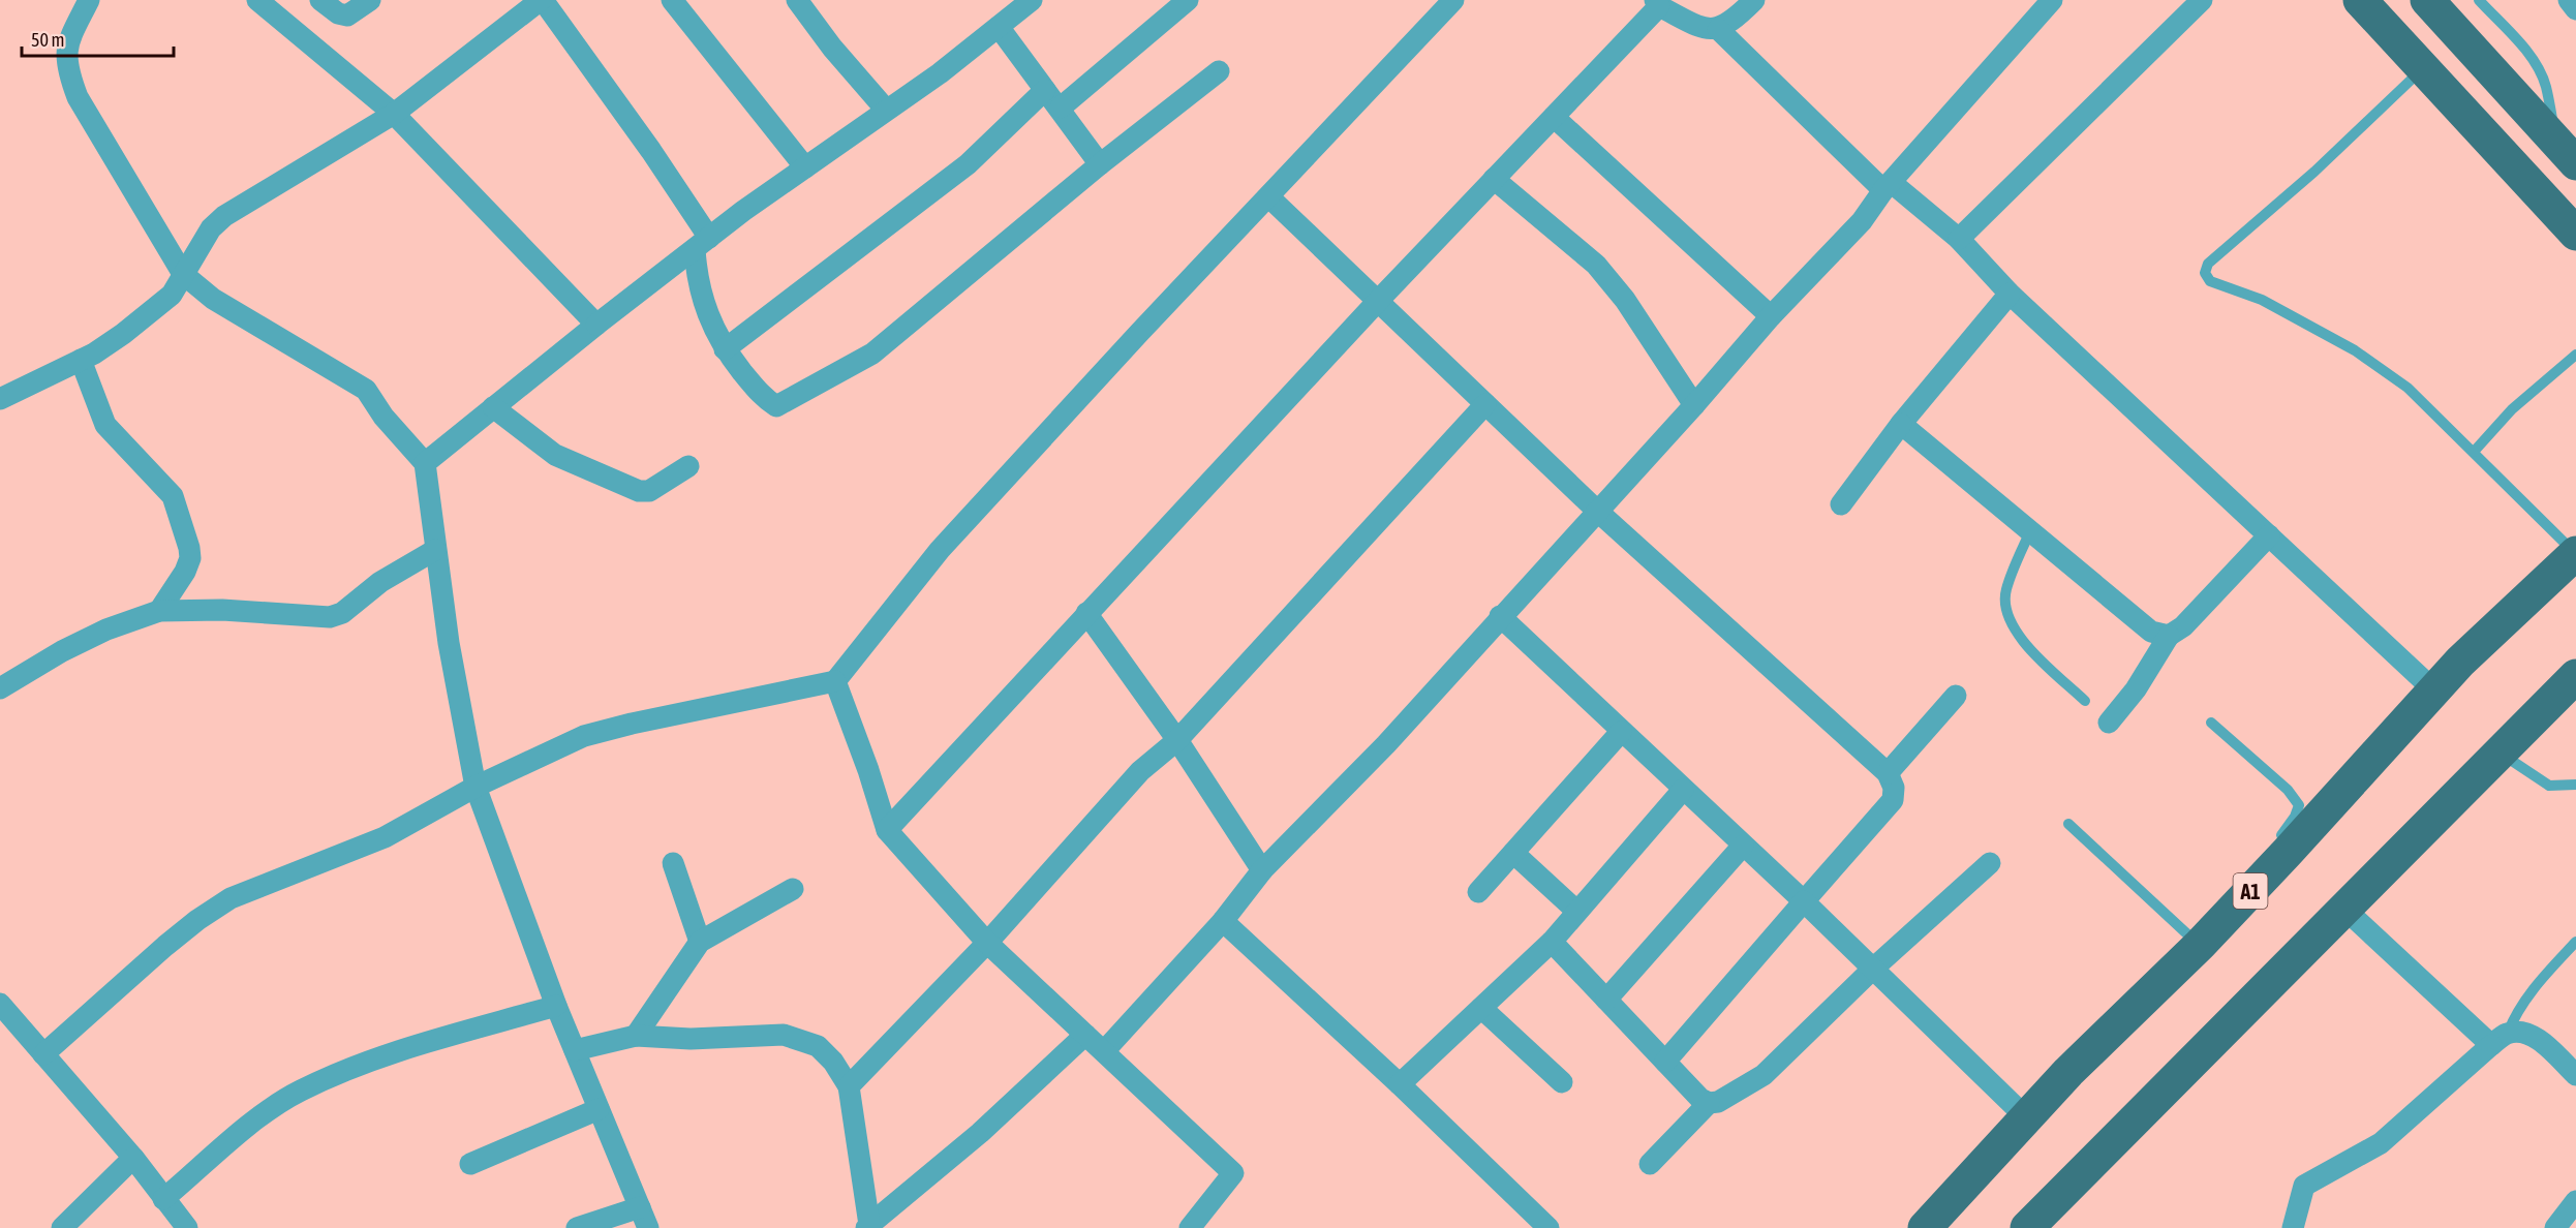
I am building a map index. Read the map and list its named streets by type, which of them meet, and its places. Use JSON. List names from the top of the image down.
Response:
{
  "streets": {
    "main road": ["A1"]
  },
  "scale_bar": "50 m"
}
